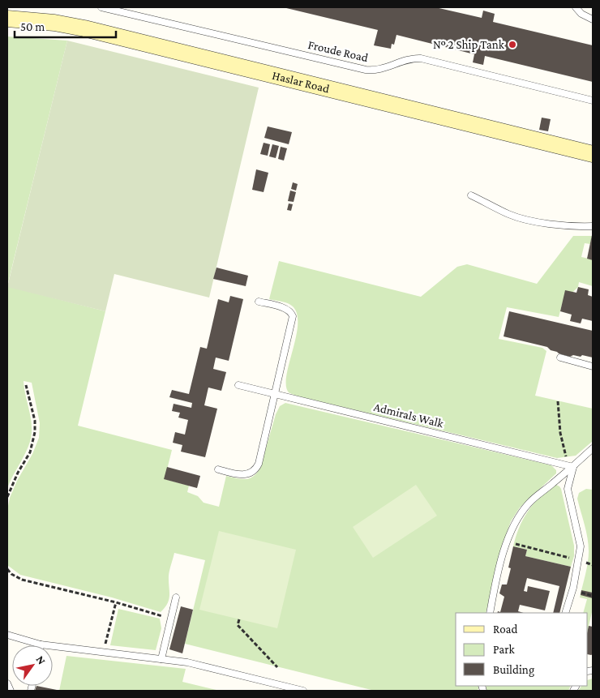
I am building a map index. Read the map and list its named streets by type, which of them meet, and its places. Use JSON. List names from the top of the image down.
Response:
{
  "streets": {
    "street": ["Haslar Road"],
    "lane": ["Froude Road", "Admirals Walk"]
  },
  "places": ["№ 2 Ship Tank"],
  "legend": ["Road", "Park", "Building"],
  "scale_bar": "50 m",
  "north": "top right"
}
